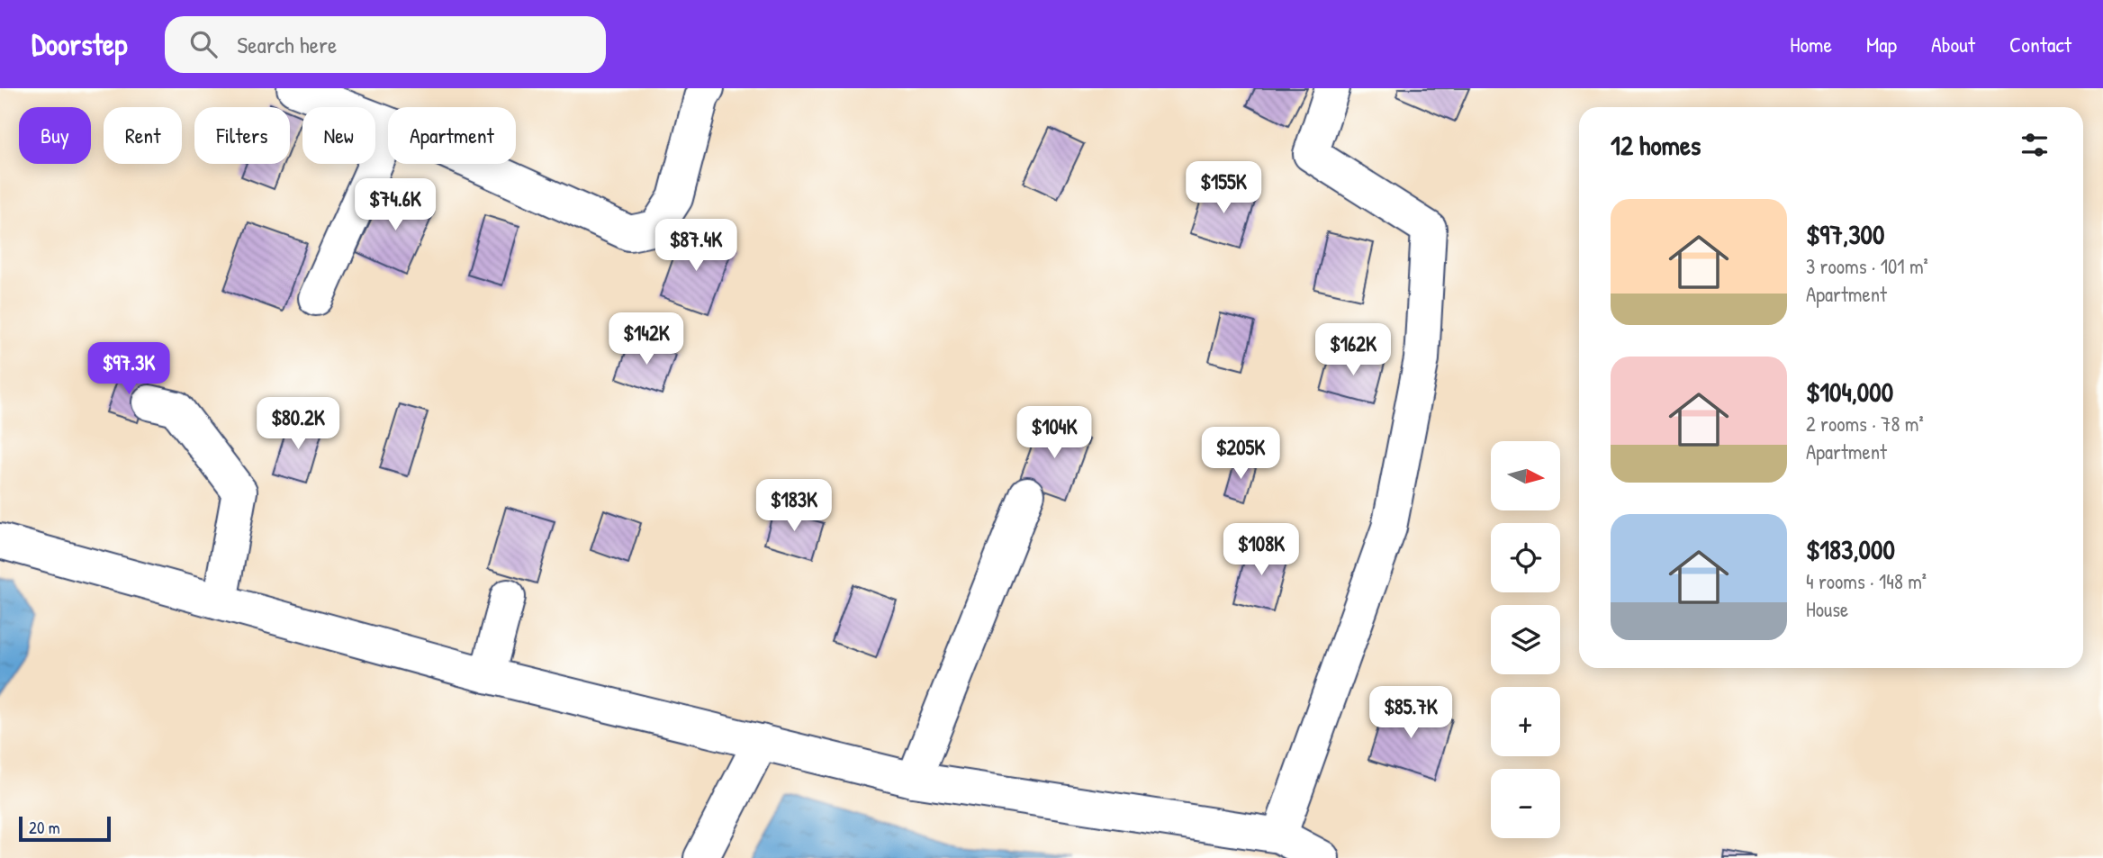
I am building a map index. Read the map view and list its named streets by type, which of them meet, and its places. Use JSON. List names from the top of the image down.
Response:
{
  "scale_bar": "20 m",
  "north": "right",
  "page": {
    "header": "Doorstep",
    "search": "Search here",
    "nav": [
      "Home",
      "Map",
      "About",
      "Contact"
    ],
    "chip": [
      "Buy",
      "Rent",
      "Filters",
      "New",
      "Apartment"
    ],
    "heading": "12 homes",
    "price": [
      "$155K",
      "$74.6K",
      "$87.4K",
      "$142K",
      "$162K",
      "$97.3K",
      "$80.2K",
      "$104K",
      "$205K",
      "$183K",
      "$108K",
      "$85.7K"
    ],
    "list": [
      {
        "name": "$97,300",
        "note": "3 rooms · 101 m² · Apartment"
      },
      {
        "name": "$104,000",
        "note": "2 rooms · 78 m² · Apartment"
      },
      {
        "name": "$183,000",
        "note": "4 rooms · 148 m² · House"
      }
    ],
    "map_buttons": ["+", "−"],
    "scale": "20 m"
  }
}
